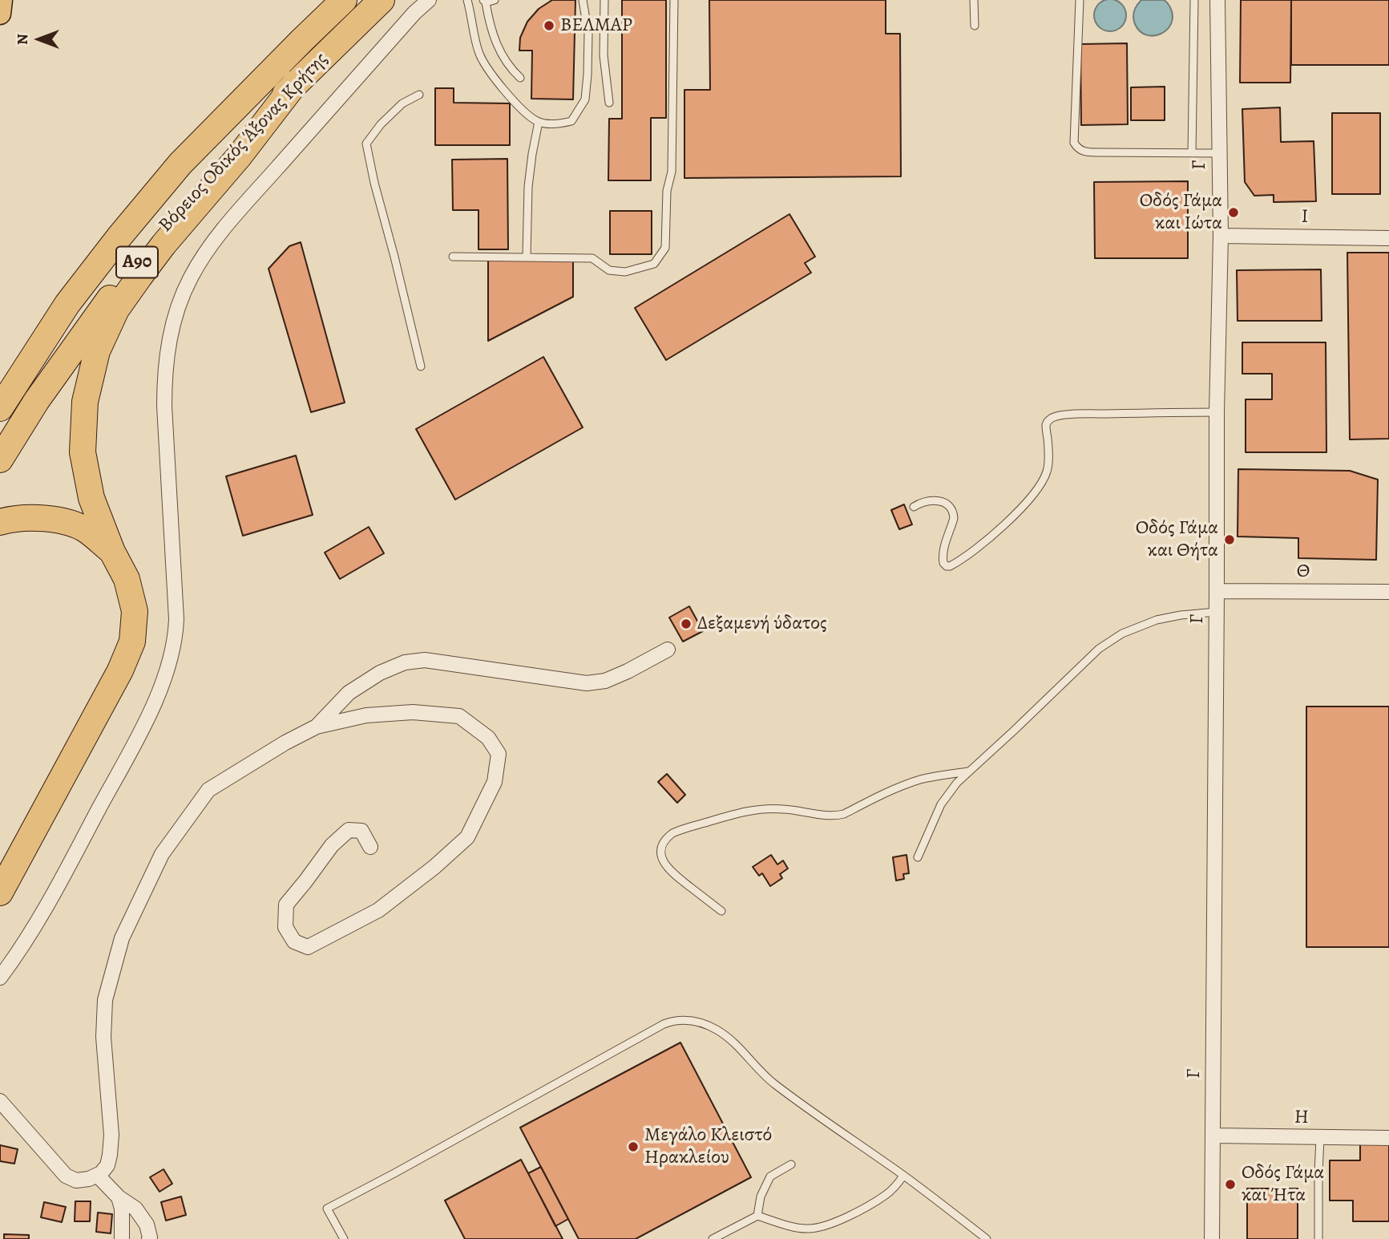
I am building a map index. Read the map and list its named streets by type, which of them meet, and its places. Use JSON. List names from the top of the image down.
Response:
{
  "streets": {
    "highway": ["Βόρειος Οδικός Άξονας Κρήτης", "Α90"],
    "street": [
      "Γ",
      "Ι",
      "Θ",
      "Η"
    ]
  },
  "crossings": [
    ["Γ", "Ι"],
    ["Γ", "Θ"],
    ["Γ", "Η"]
  ],
  "places": [
    "ΒΕΛΜΑΡ",
    "Οδός Γάμα και Ιώτα",
    "Οδός Γάμα και Θήτα",
    "Δεξαμενή ύδατος",
    "Μεγάλο Κλειστό Ηρακλείου",
    "Οδός Γάμα και Ήτα"
  ],
  "north": "left"
}
